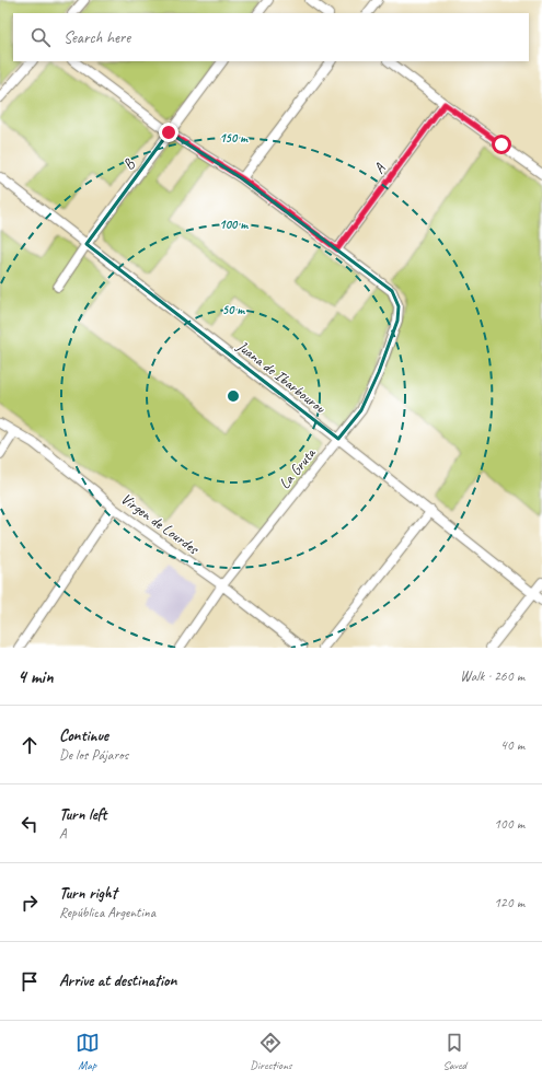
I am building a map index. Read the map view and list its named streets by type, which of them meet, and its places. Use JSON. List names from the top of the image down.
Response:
{
  "streets": {
    "street": [
      "B",
      "A",
      "Juana de Ibarbourou",
      "La Gruta",
      "Virgen de Lourdes"
    ]
  },
  "crossings": [
    ["B", "Juana de Ibarbourou"],
    ["A", "La Gruta"],
    ["Juana de Ibarbourou", "La Gruta"],
    ["La Gruta", "Virgen de Lourdes"]
  ],
  "page": {
    "search": "Search here",
    "heading": ["4 min", "Walk · 260 m"],
    "list": [
      ["Continue", "De los Pájaros", "40 m"],
      ["Turn left", "A", "100 m"],
      ["Turn right", "República Argentina", "120 m"],
      "Arrive at destination"
    ],
    "nav": ["Map", "Directions", "Saved"]
  },
  "rings": ["150 m", "100 m", "50 m"]
}
